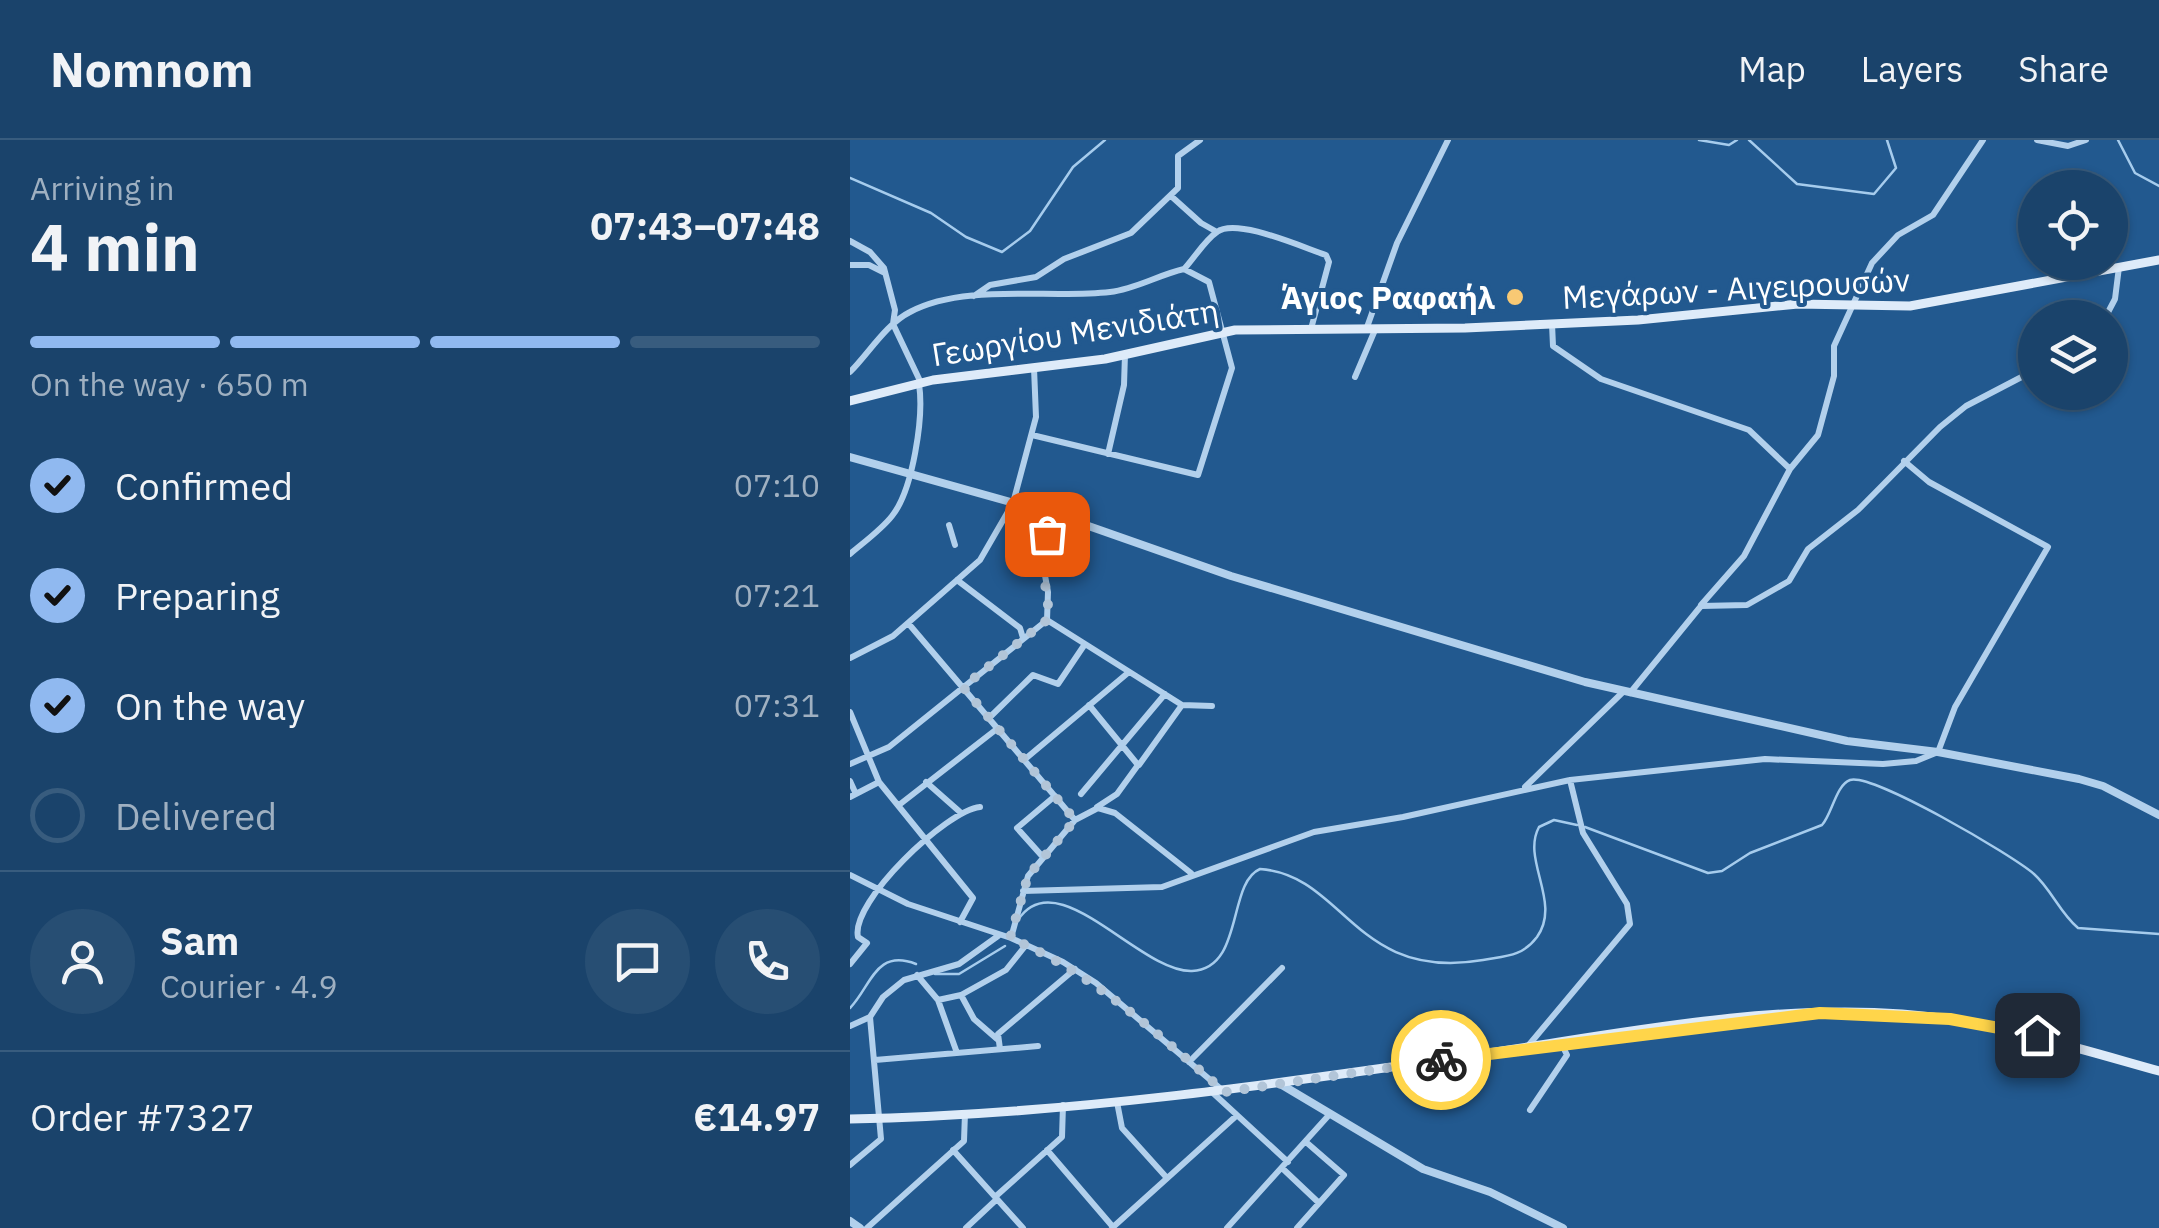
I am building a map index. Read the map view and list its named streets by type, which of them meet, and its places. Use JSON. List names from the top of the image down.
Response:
{
  "streets": {
    "main road": ["Μεγάρων - Αιγειρουσών", "Γεωργίου Μενιδιάτη"]
  },
  "crossings": [
    ["Μεγάρων - Αιγειρουσών", "Γεωργίου Μενιδιάτη"]
  ],
  "places": ["Άγιος Ραφαήλ"],
  "page": {
    "header": "Nomnom",
    "nav": ["Map", "Layers", "Share"],
    "heading": ["4 min", "Arriving in", "07:43–07:48"],
    "panel": [
      "Sam",
      "Courier · 4.9",
      "Order #7327",
      "€14.97"
    ],
    "bar": "On the way · 650 m",
    "list": [
      ["Confirmed", "07:10"],
      ["Preparing", "07:21"],
      ["On the way", "07:31"],
      "Delivered"
    ]
  }
}
